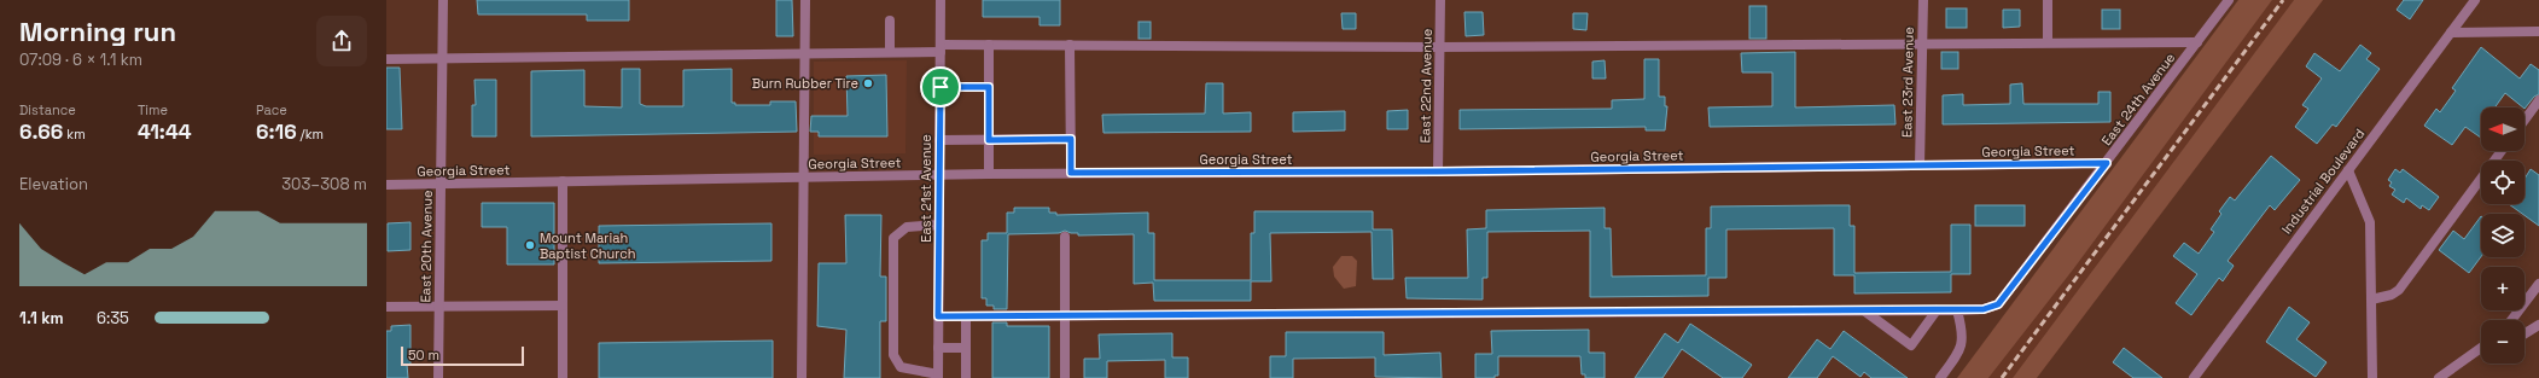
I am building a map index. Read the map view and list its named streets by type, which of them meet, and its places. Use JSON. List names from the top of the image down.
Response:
{
  "streets": {
    "street": [
      "East 23rd Avenue",
      "East 22nd Avenue",
      "East 24th Avenue",
      "Georgia Street",
      "Industrial Boulevard",
      "East 21st Avenue",
      "East 20th Avenue"
    ]
  },
  "crossings": [
    ["East 23rd Avenue", "Georgia Street"],
    ["East 22nd Avenue", "Georgia Street"],
    ["East 24th Avenue", "Georgia Street"],
    ["East 24th Avenue", "East 21st Avenue"],
    ["Georgia Street", "East 21st Avenue"],
    ["Georgia Street", "East 20th Avenue"]
  ],
  "places": ["Burn Rubber Tire", "Mount Mariah Baptist Church"],
  "scale_bar": "50 m",
  "north": "left",
  "page": {
    "heading": ["Morning run", "07:09 · 6 × 1.1 km"],
    "stats": [
      ["Distance", "6.66 km"],
      ["Time", "41:44"],
      ["Pace", "6:16 /km"]
    ],
    "map_buttons": ["+", "−"],
    "chart": ["Elevation", "303–308 m"],
    "list": [
      {
        "name": "1.1 km",
        "note": "6:35"
      }
    ],
    "scale": "50 m"
  }
}
